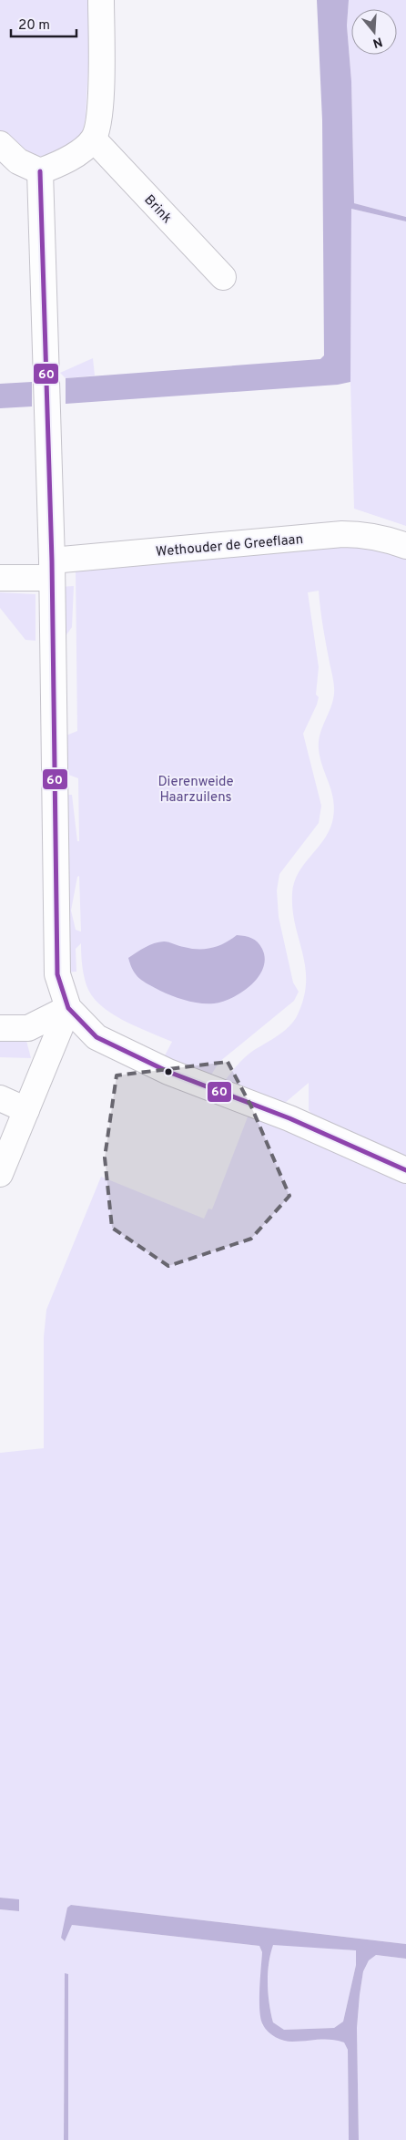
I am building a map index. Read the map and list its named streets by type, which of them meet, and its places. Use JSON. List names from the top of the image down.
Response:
{
  "streets": {
    "street": ["Brink", "Wethouder de Greeflaan"]
  },
  "parks": ["Dierenweide Haarzuilens"],
  "lines": ["transit line 60"],
  "scale_bar": "20 m",
  "north": "bottom"
}
